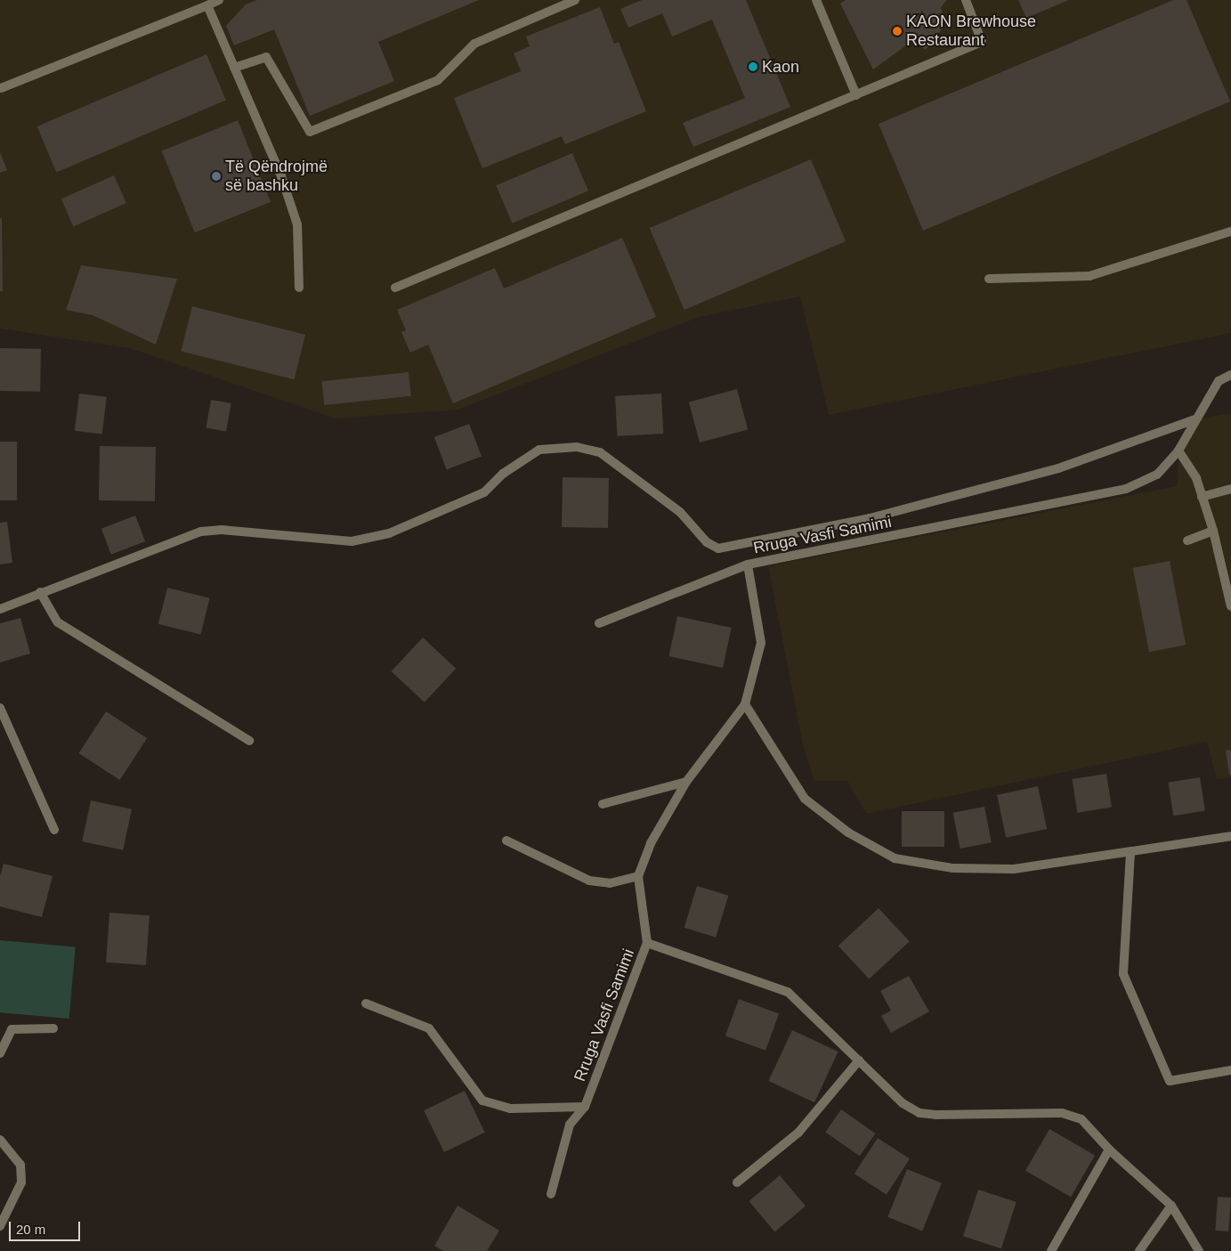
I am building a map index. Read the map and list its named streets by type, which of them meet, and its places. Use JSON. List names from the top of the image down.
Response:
{
  "streets": {
    "street": ["Rruga Vasfi Samimi"]
  },
  "places": ["KAON Brewhouse Restaurant", "Kaon", "Të Qëndrojmë së bashku"],
  "scale_bar": "20 m"
}
